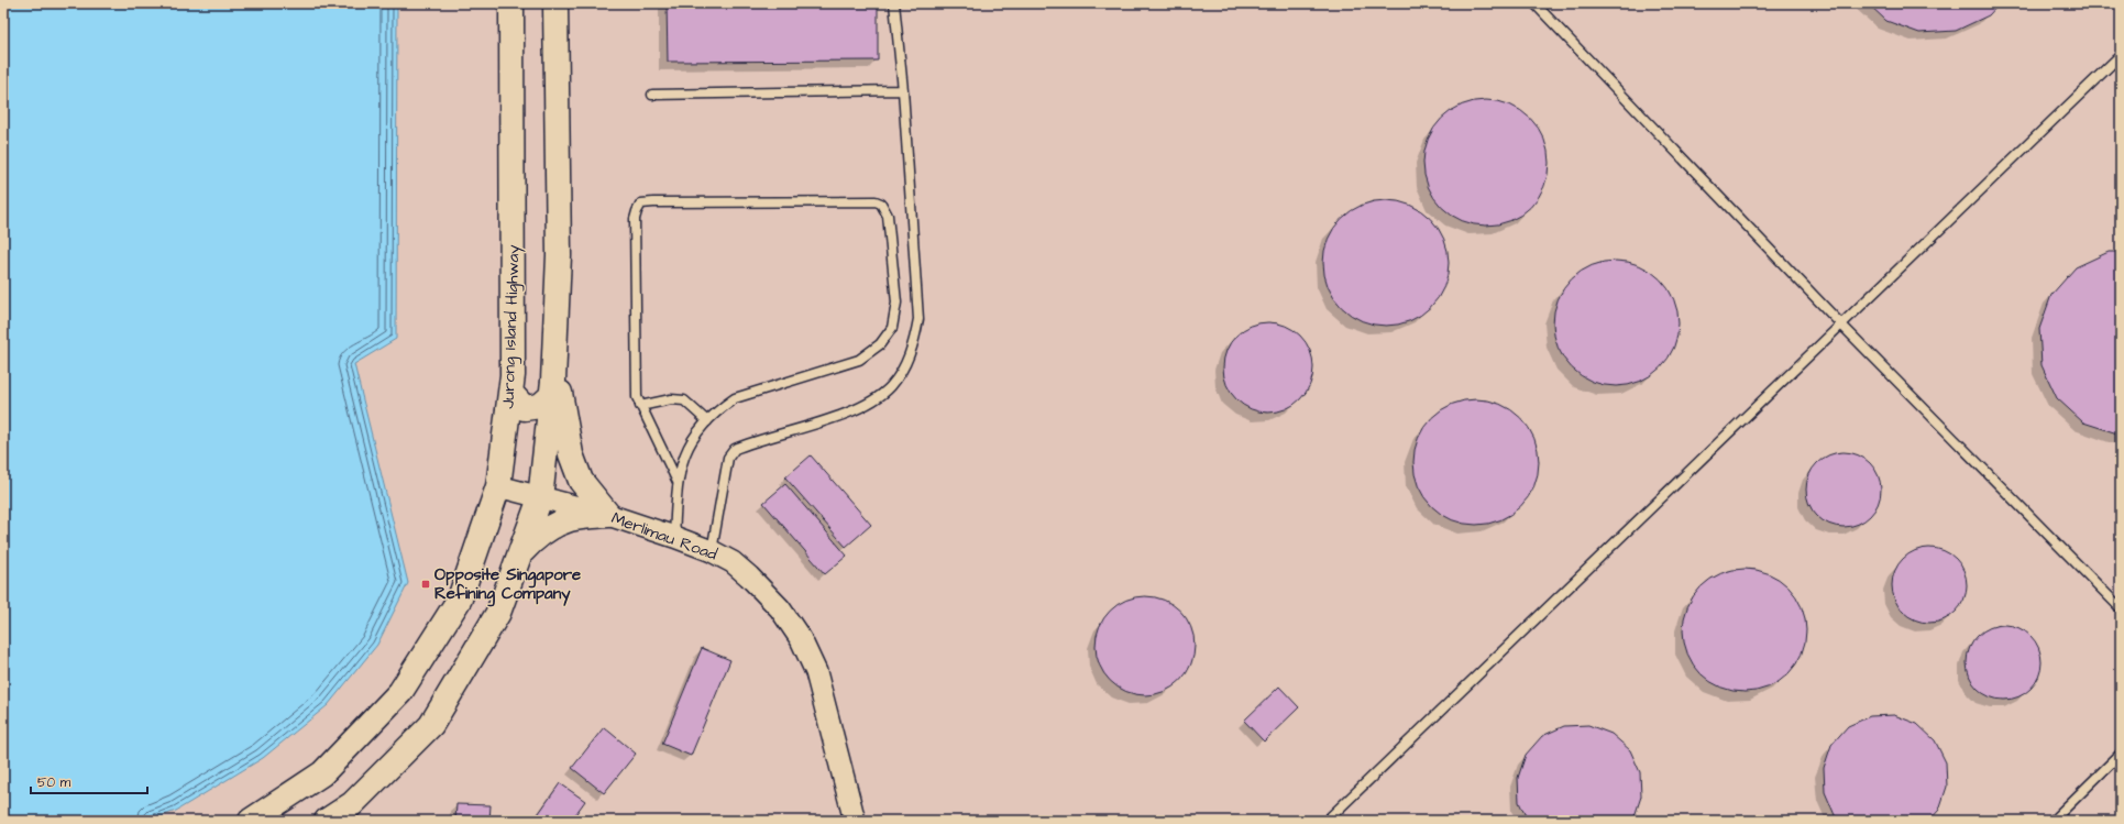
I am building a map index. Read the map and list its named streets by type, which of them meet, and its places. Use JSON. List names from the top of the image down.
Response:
{
  "streets": {
    "main road": ["Jurong Island Highway"],
    "street": ["Merlimau Road"]
  },
  "crossings": [
    ["Jurong Island Highway", "Merlimau Road"]
  ],
  "places": {
    "transit": ["Opposite Singapore Refining Company"]
  },
  "scale_bar": "50 m"
}
